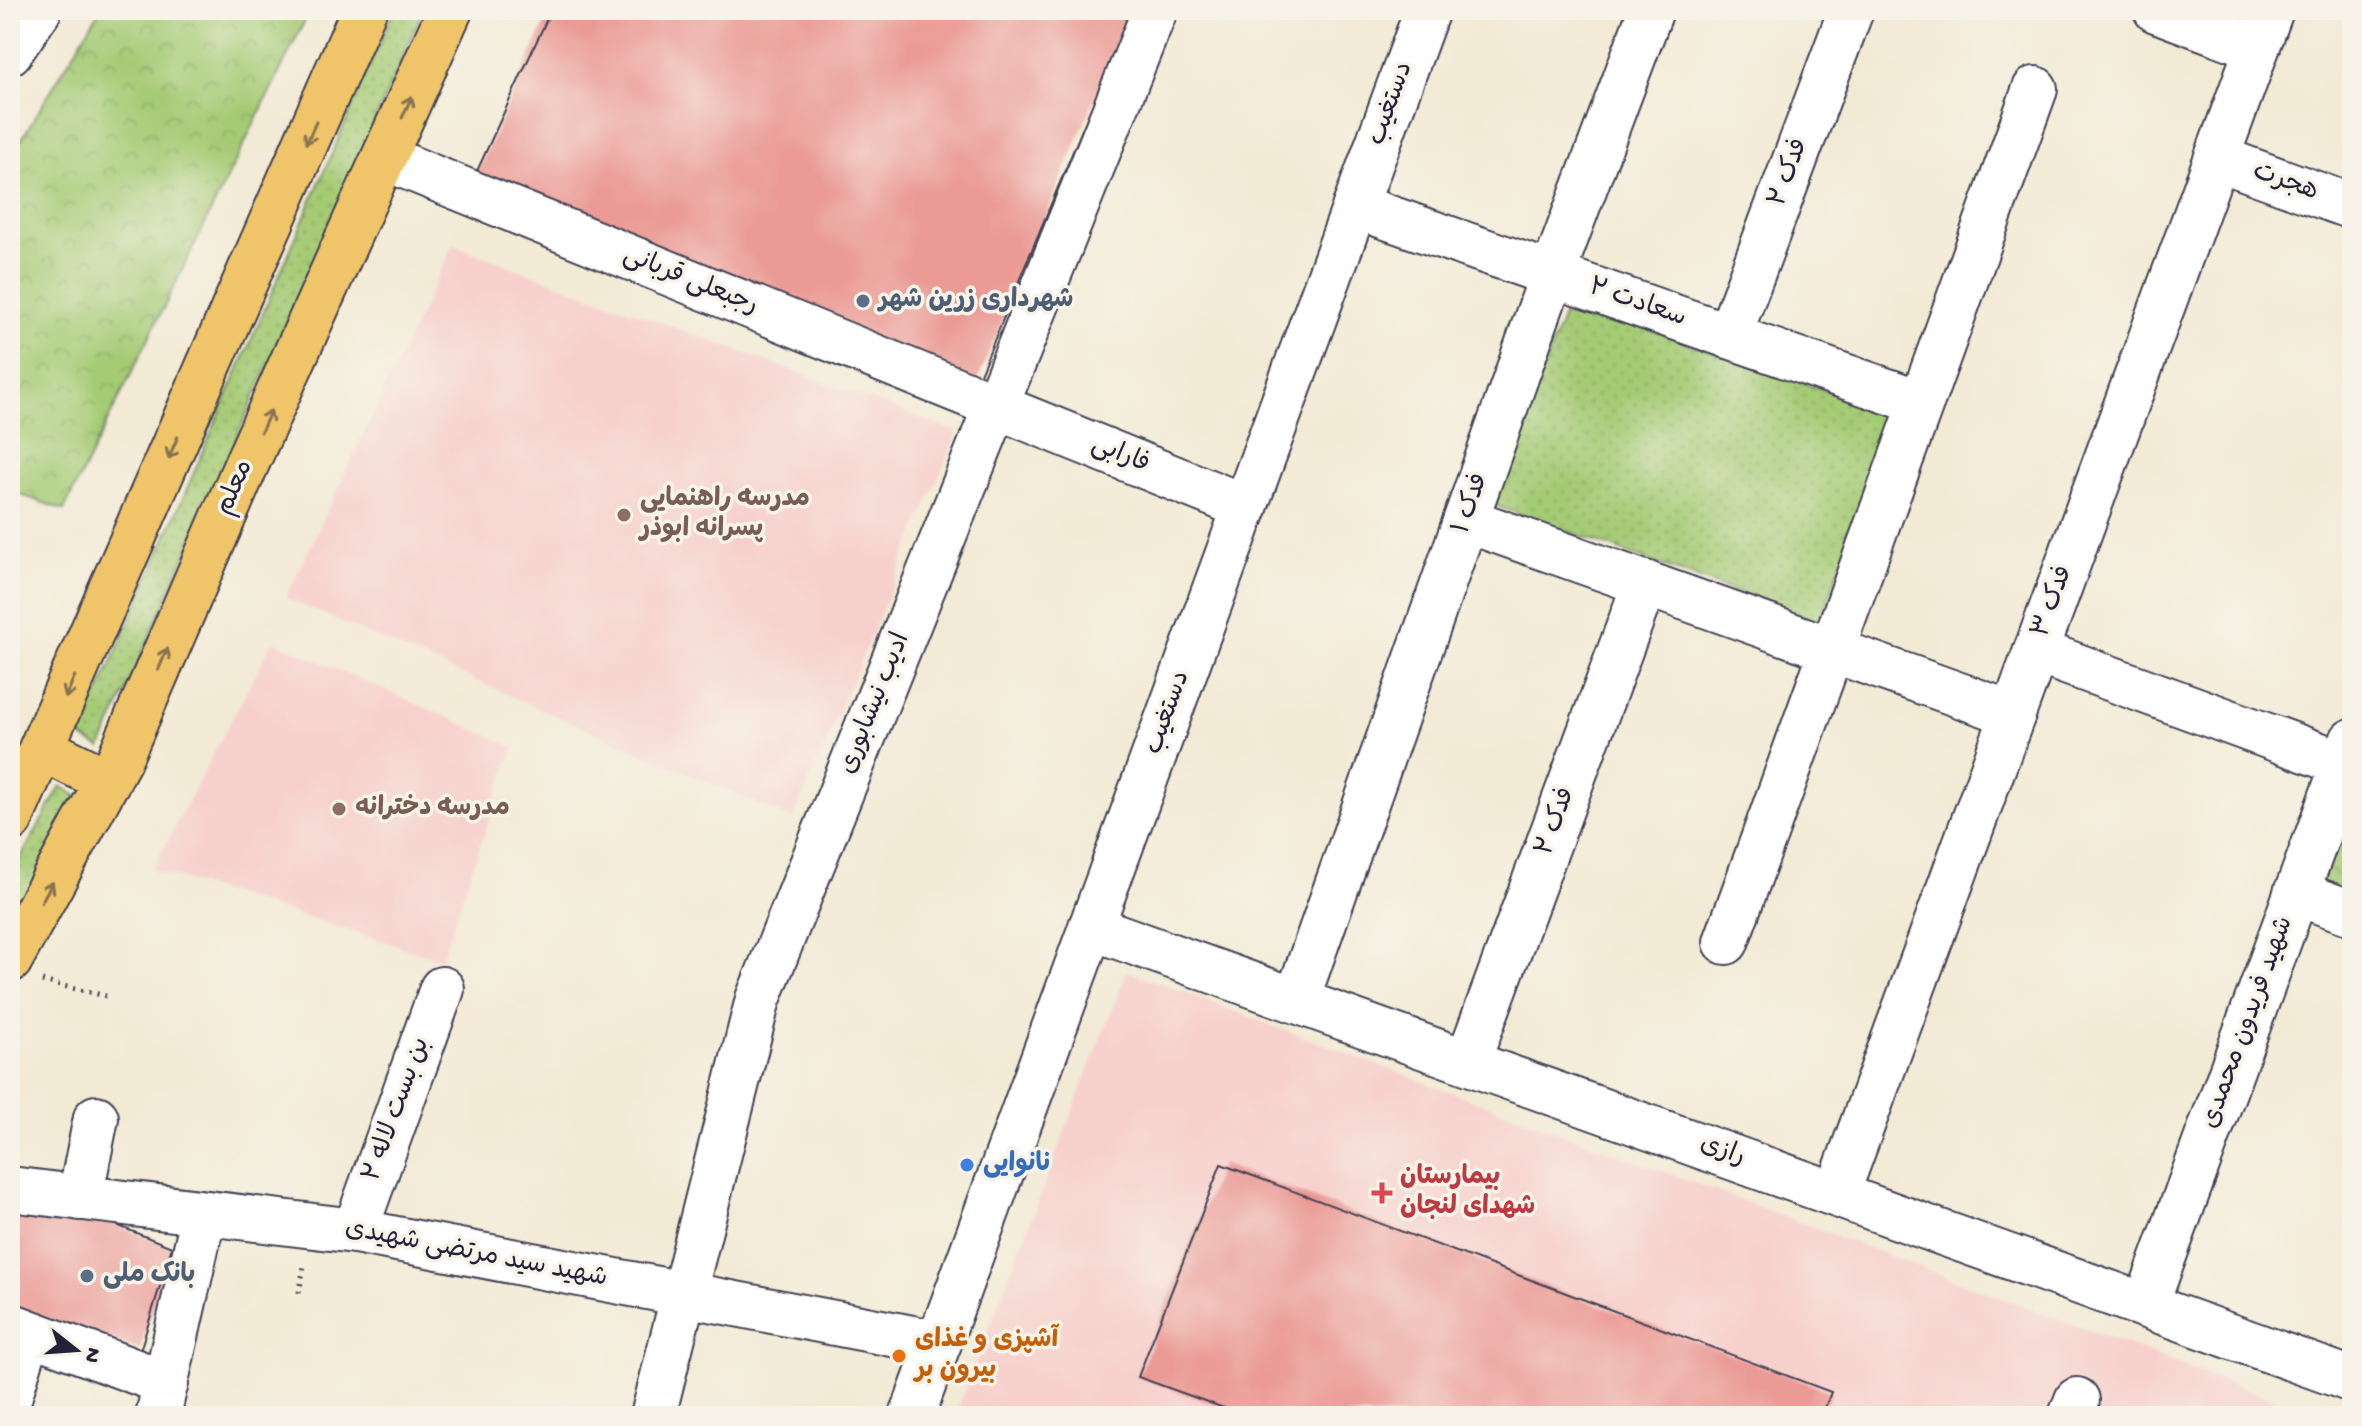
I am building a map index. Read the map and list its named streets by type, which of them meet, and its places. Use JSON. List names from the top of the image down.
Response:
{
  "streets": {
    "main road": ["معلم"],
    "street": [
      "دستغیب",
      "فدک ۲",
      "هجرت",
      "رجبعلی قربانی",
      "سعادت ۲",
      "فارابی",
      "فدک ۱",
      "فدک ۳",
      "ادیب نیشابوری",
      "شهید فریدون محمدی",
      "بن بست لاله ۲",
      "رازی",
      "شهید سید مرتضی شهیدی"
    ]
  },
  "crossings": [
    ["دستغیب", "سعادت ۲"],
    ["دستغیب", "فارابی"],
    ["دستغیب", "رازی"],
    ["دستغیب", "شهید سید مرتضی شهیدی"],
    ["فدک ۲", "سعادت ۲"],
    ["فدک ۲", "رازی"],
    ["هجرت", "فدک ۳"],
    ["رجبعلی قربانی", "فارابی"],
    ["رجبعلی قربانی", "معلم"],
    ["رجبعلی قربانی", "ادیب نیشابوری"],
    ["سعادت ۲", "فدک ۱"],
    ["فارابی", "ادیب نیشابوری"],
    ["فدک ۱", "رازی"],
    ["فدک ۳", "رازی"],
    ["ادیب نیشابوری", "شهید سید مرتضی شهیدی"],
    ["شهید فریدون محمدی", "رازی"],
    ["بن بست لاله ۲", "شهید سید مرتضی شهیدی"]
  ],
  "places": {
    "other": [
      "شهرداری زرین شهر",
      "مدرسه راهنمایی پسرانه ابوذر",
      "مدرسه دخترانه",
      "نانوایی",
      "بانک ملی",
      "آشپزی و غذای بیرون بر"
    ],
    "health": ["بیمارستان شهدای لنجان"]
  },
  "north": "right"
}
